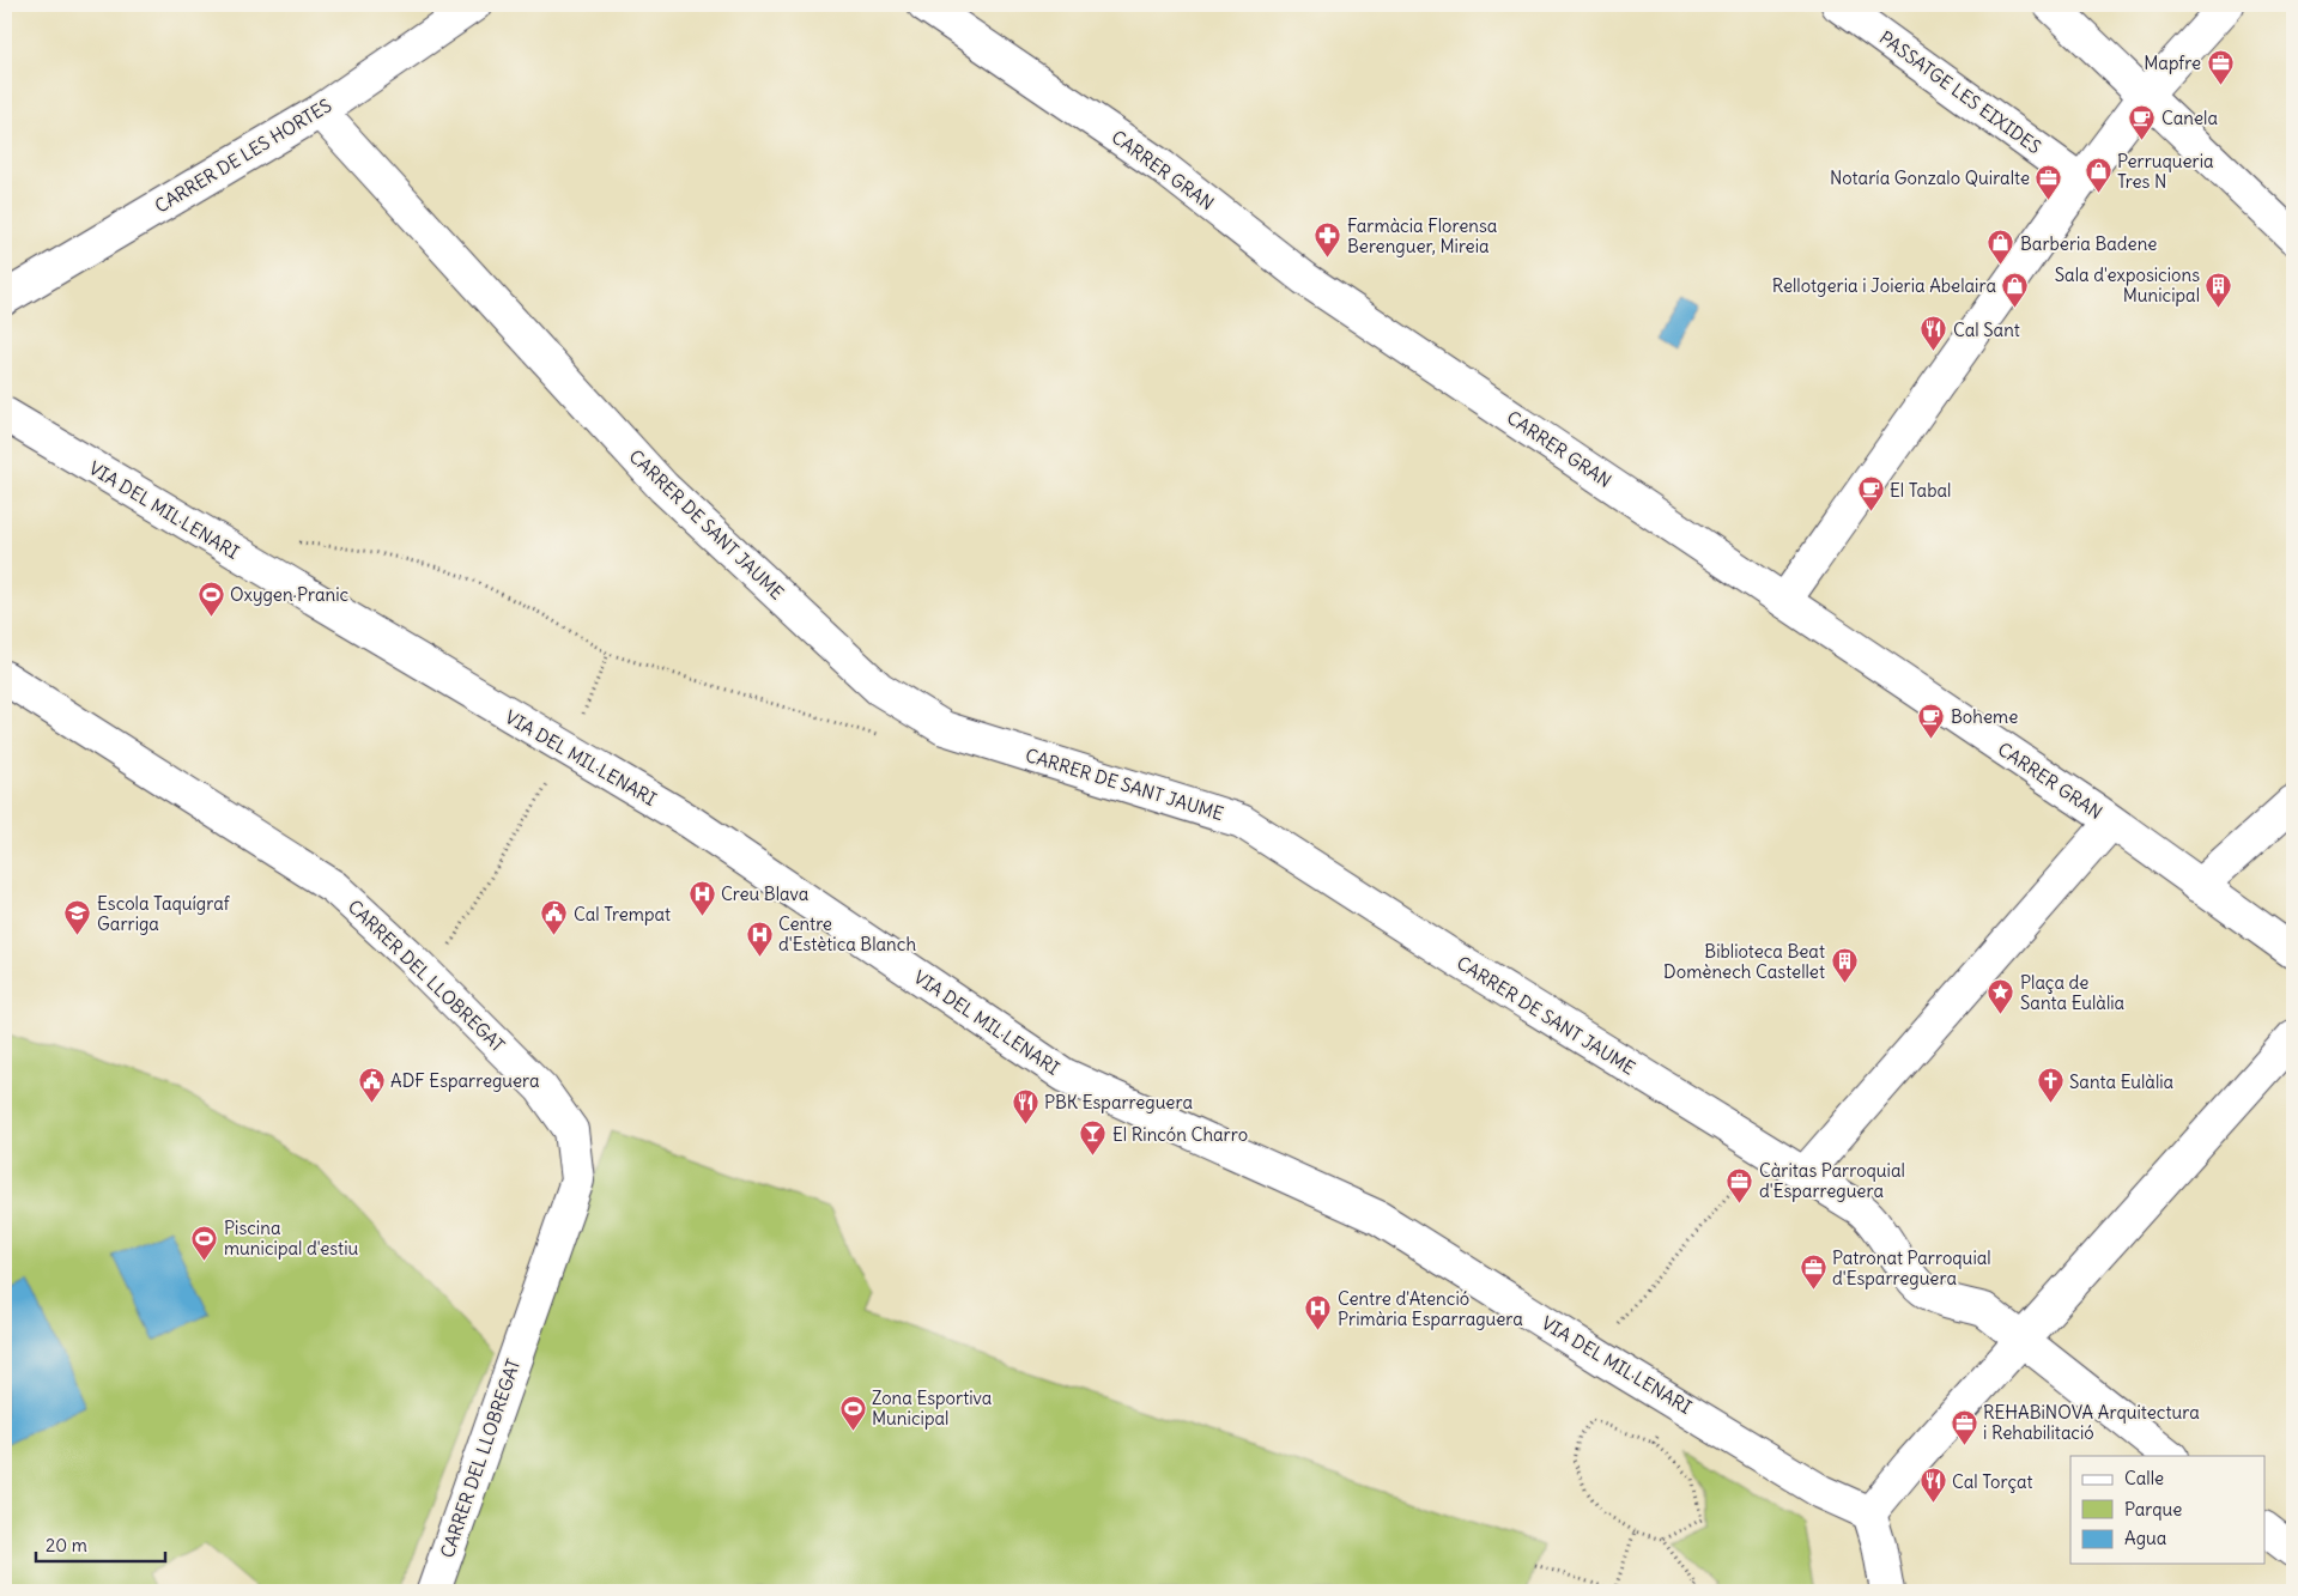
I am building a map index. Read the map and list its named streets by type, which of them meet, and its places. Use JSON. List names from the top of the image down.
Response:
{
  "streets": {
    "street": [
      "PASSATGE LES EIXIDES",
      "CARRER DE LES HORTES",
      "CARRER GRAN",
      "VIA DEL MIL·LENARI",
      "CARRER DE SANT JAUME",
      "CARRER DEL LLOBREGAT"
    ]
  },
  "crossings": [
    ["CARRER DE LES HORTES", "CARRER DE SANT JAUME"]
  ],
  "places": {
    "office": [
      "Mapfre",
      "Notaría Gonzalo Quiralte",
      "Càritas Parroquial d'Esparreguera",
      "Patronat Parroquial d'Esparreguera",
      "REHABiNOVA Arquitectura i Rehabilitació"
    ],
    "cafe": ["Canela", "El Tabal", "Boheme"],
    "shop": ["Perruqueria Tres N", "Barberia Badene", "Rellotgeria i Joieria Abelaira"],
    "pharmacy": ["Farmàcia Florensa Berenguer, Mireia"],
    "building": ["Sala d'exposicions Municipal", "Biblioteca Beat Domènech Castellet"],
    "restaurant": ["Cal Sant", "PBK Esparreguera", "Cal Torçat"],
    "sports": ["Oxygen·Pranic", "Piscina municipal d'estiu", "Zona Esportiva Municipal"],
    "hospital": ["Creu Blava", "Centre d'Estètica Blanch", "Centre d'Atenció Primària Esparraguera"],
    "school or university": ["Escola Taquígraf Garriga"],
    "public building": ["Cal Trempat", "ADF Esparreguera"],
    "place": ["Plaça de Santa Eulàlia"],
    "church": ["Santa Eulàlia"],
    "bar": ["El Rincón Charro"]
  },
  "legend": ["Calle", "Parque", "Agua"],
  "scale_bar": "20 m"
}
